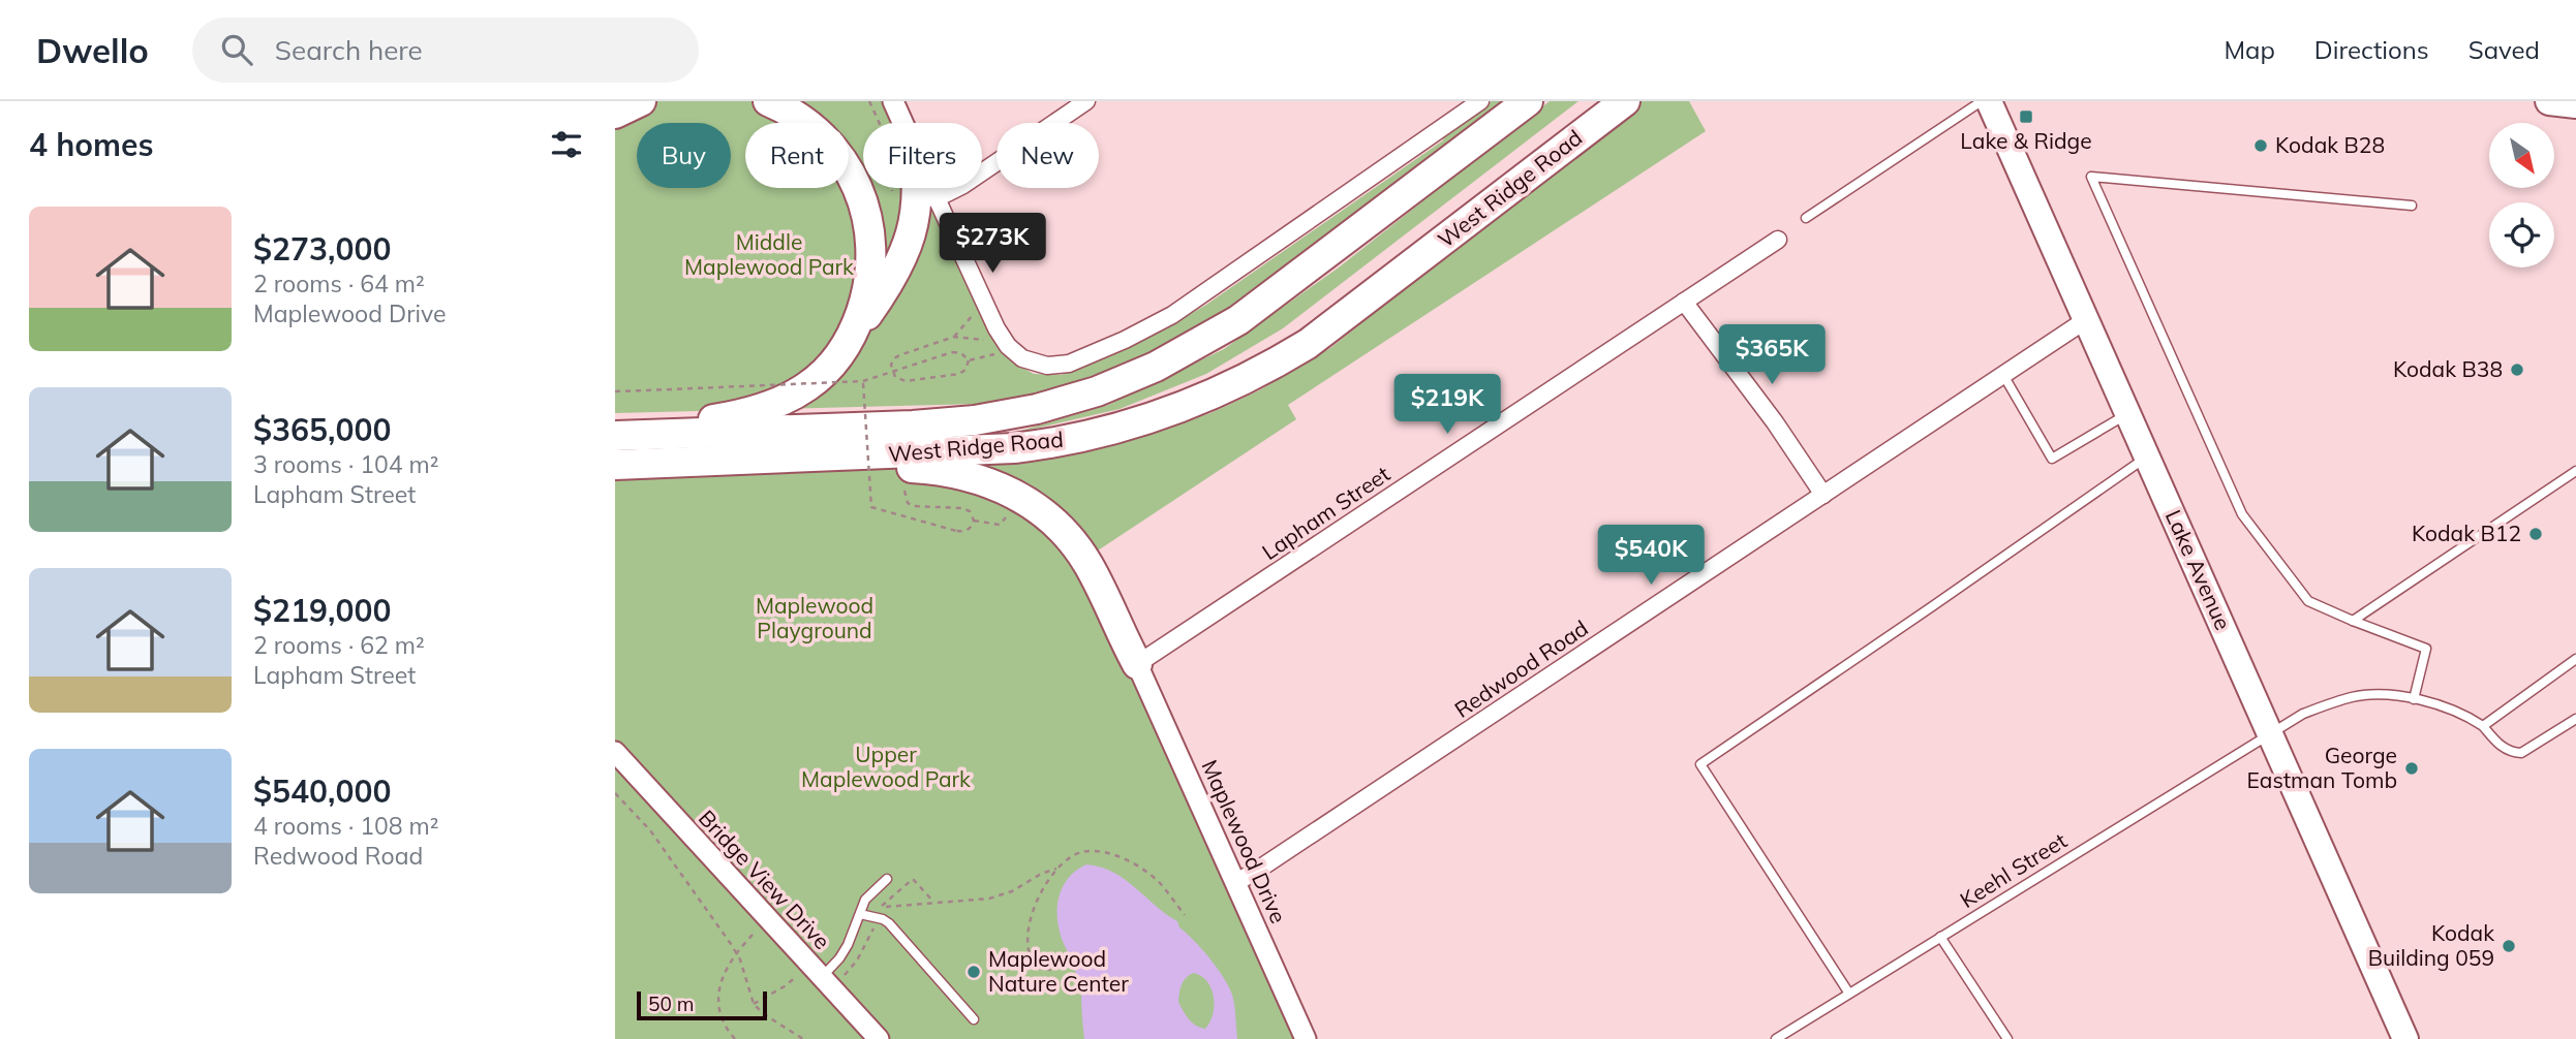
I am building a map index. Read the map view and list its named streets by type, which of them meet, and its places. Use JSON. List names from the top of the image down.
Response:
{
  "streets": {
    "highway": ["West Ridge Road"],
    "main road": ["Lake Avenue"],
    "street": [
      "Lapham Street",
      "Redwood Road",
      "Maplewood Drive",
      "Bridge View Drive"
    ],
    "lane": ["Keehl Street"]
  },
  "crossings": [
    ["Lapham Street", "Maplewood Drive"],
    ["Lake Avenue", "Redwood Road"],
    ["Lake Avenue", "Keehl Street"],
    ["Redwood Road", "Maplewood Drive"]
  ],
  "parks": ["Middle Maplewood Park", "Maplewood Playground", "Upper Maplewood Park"],
  "places": {
    "transit": ["Lake & Ridge"],
    "other": [
      "Kodak B28",
      "Kodak B38",
      "Kodak B12",
      "George Eastman Tomb",
      "Kodak Building 059",
      "Maplewood Nature Center"
    ]
  },
  "scale_bar": "50 m",
  "north": "bottom right",
  "page": {
    "header": "Dwello",
    "search": "Search here",
    "nav": ["Map", "Directions", "Saved"],
    "heading": "4 homes",
    "chip": [
      "Buy",
      "Rent",
      "Filters",
      "New"
    ],
    "list": [
      {
        "name": "$273,000",
        "note": "2 rooms · 64 m² · Maplewood Drive"
      },
      {
        "name": "$365,000",
        "note": "3 rooms · 104 m² · Lapham Street"
      },
      {
        "name": "$219,000",
        "note": "2 rooms · 62 m² · Lapham Street"
      },
      {
        "name": "$540,000",
        "note": "4 rooms · 108 m² · Redwood Road"
      }
    ],
    "price": [
      "$273K",
      "$365K",
      "$219K",
      "$540K"
    ],
    "scale": "50 m"
  }
}
